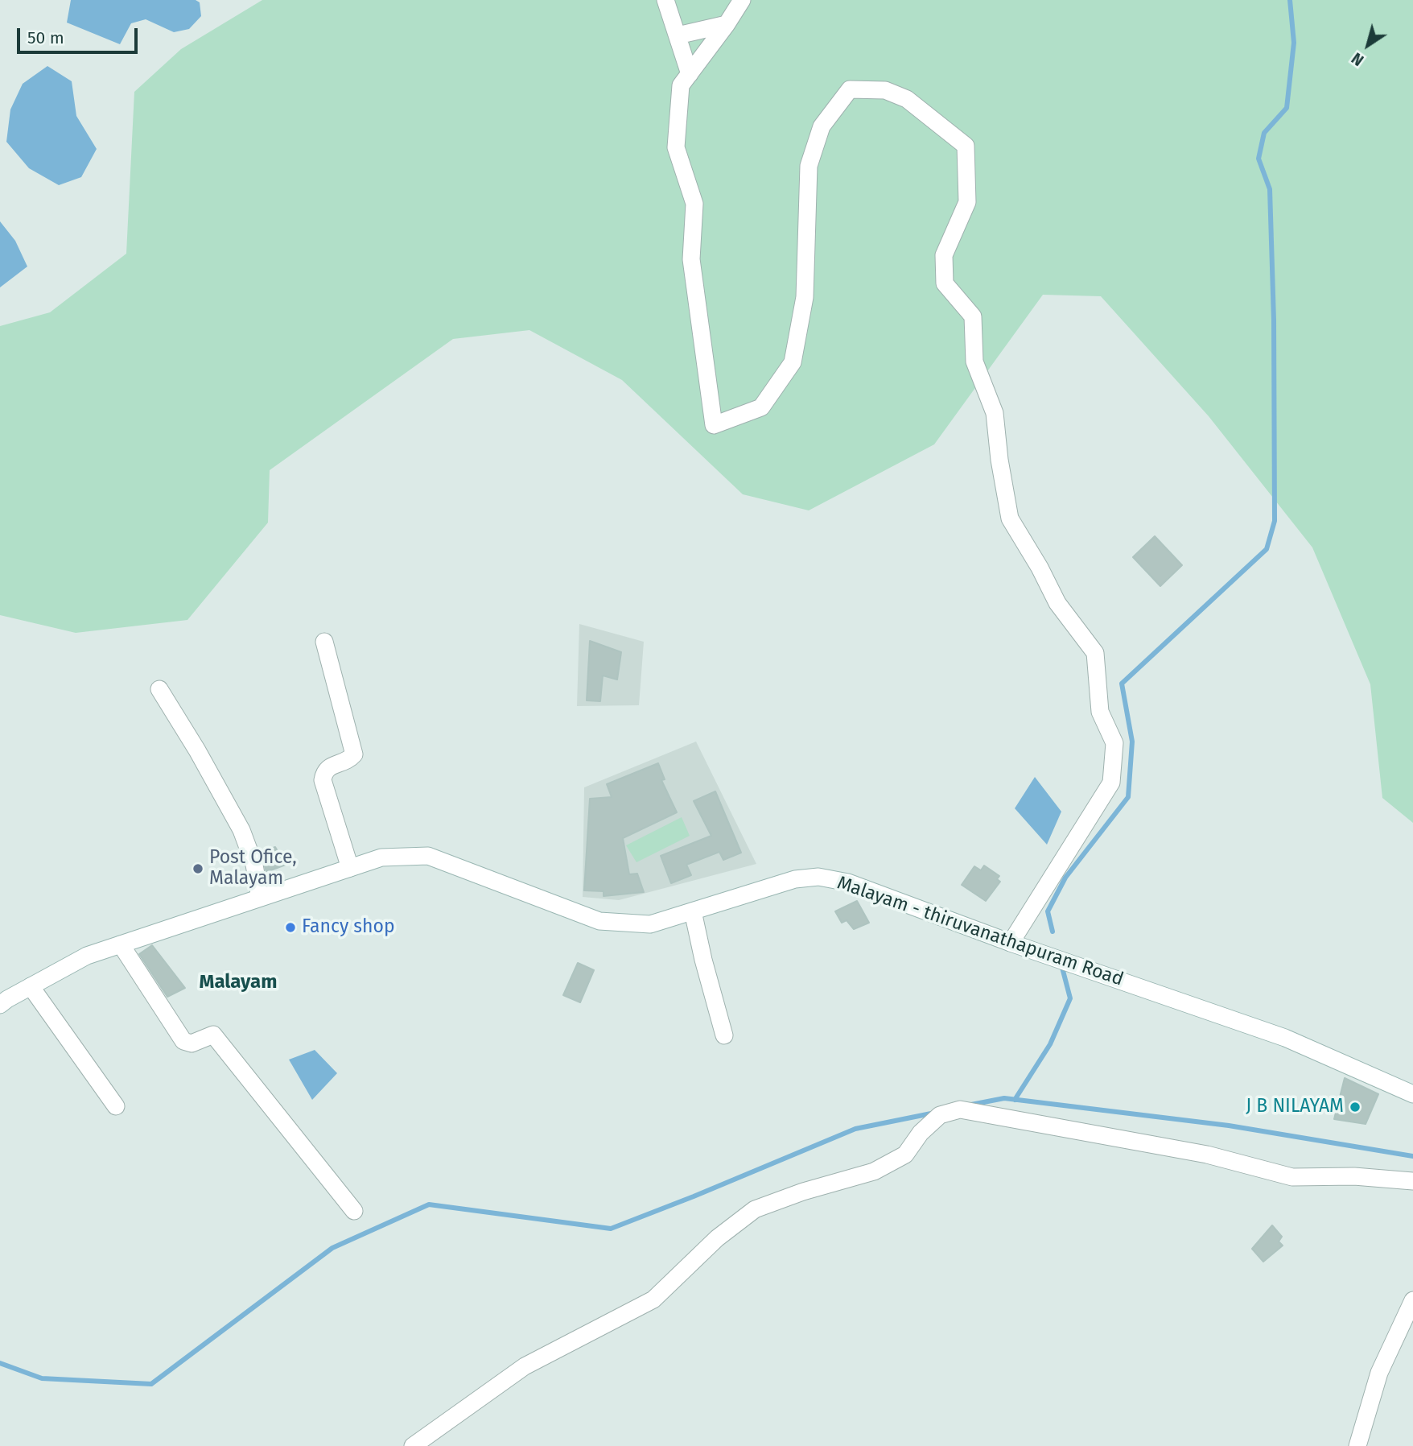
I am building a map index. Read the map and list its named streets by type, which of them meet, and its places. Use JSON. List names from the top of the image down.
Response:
{
  "streets": {
    "street": ["Malayam - thiruvanathapuram Road"]
  },
  "districts": ["Malayam"],
  "places": ["Post Ofice, Malayam", "Fancy shop", "J B NILAYAM"],
  "scale_bar": "50 m",
  "north": "bottom left"
}
